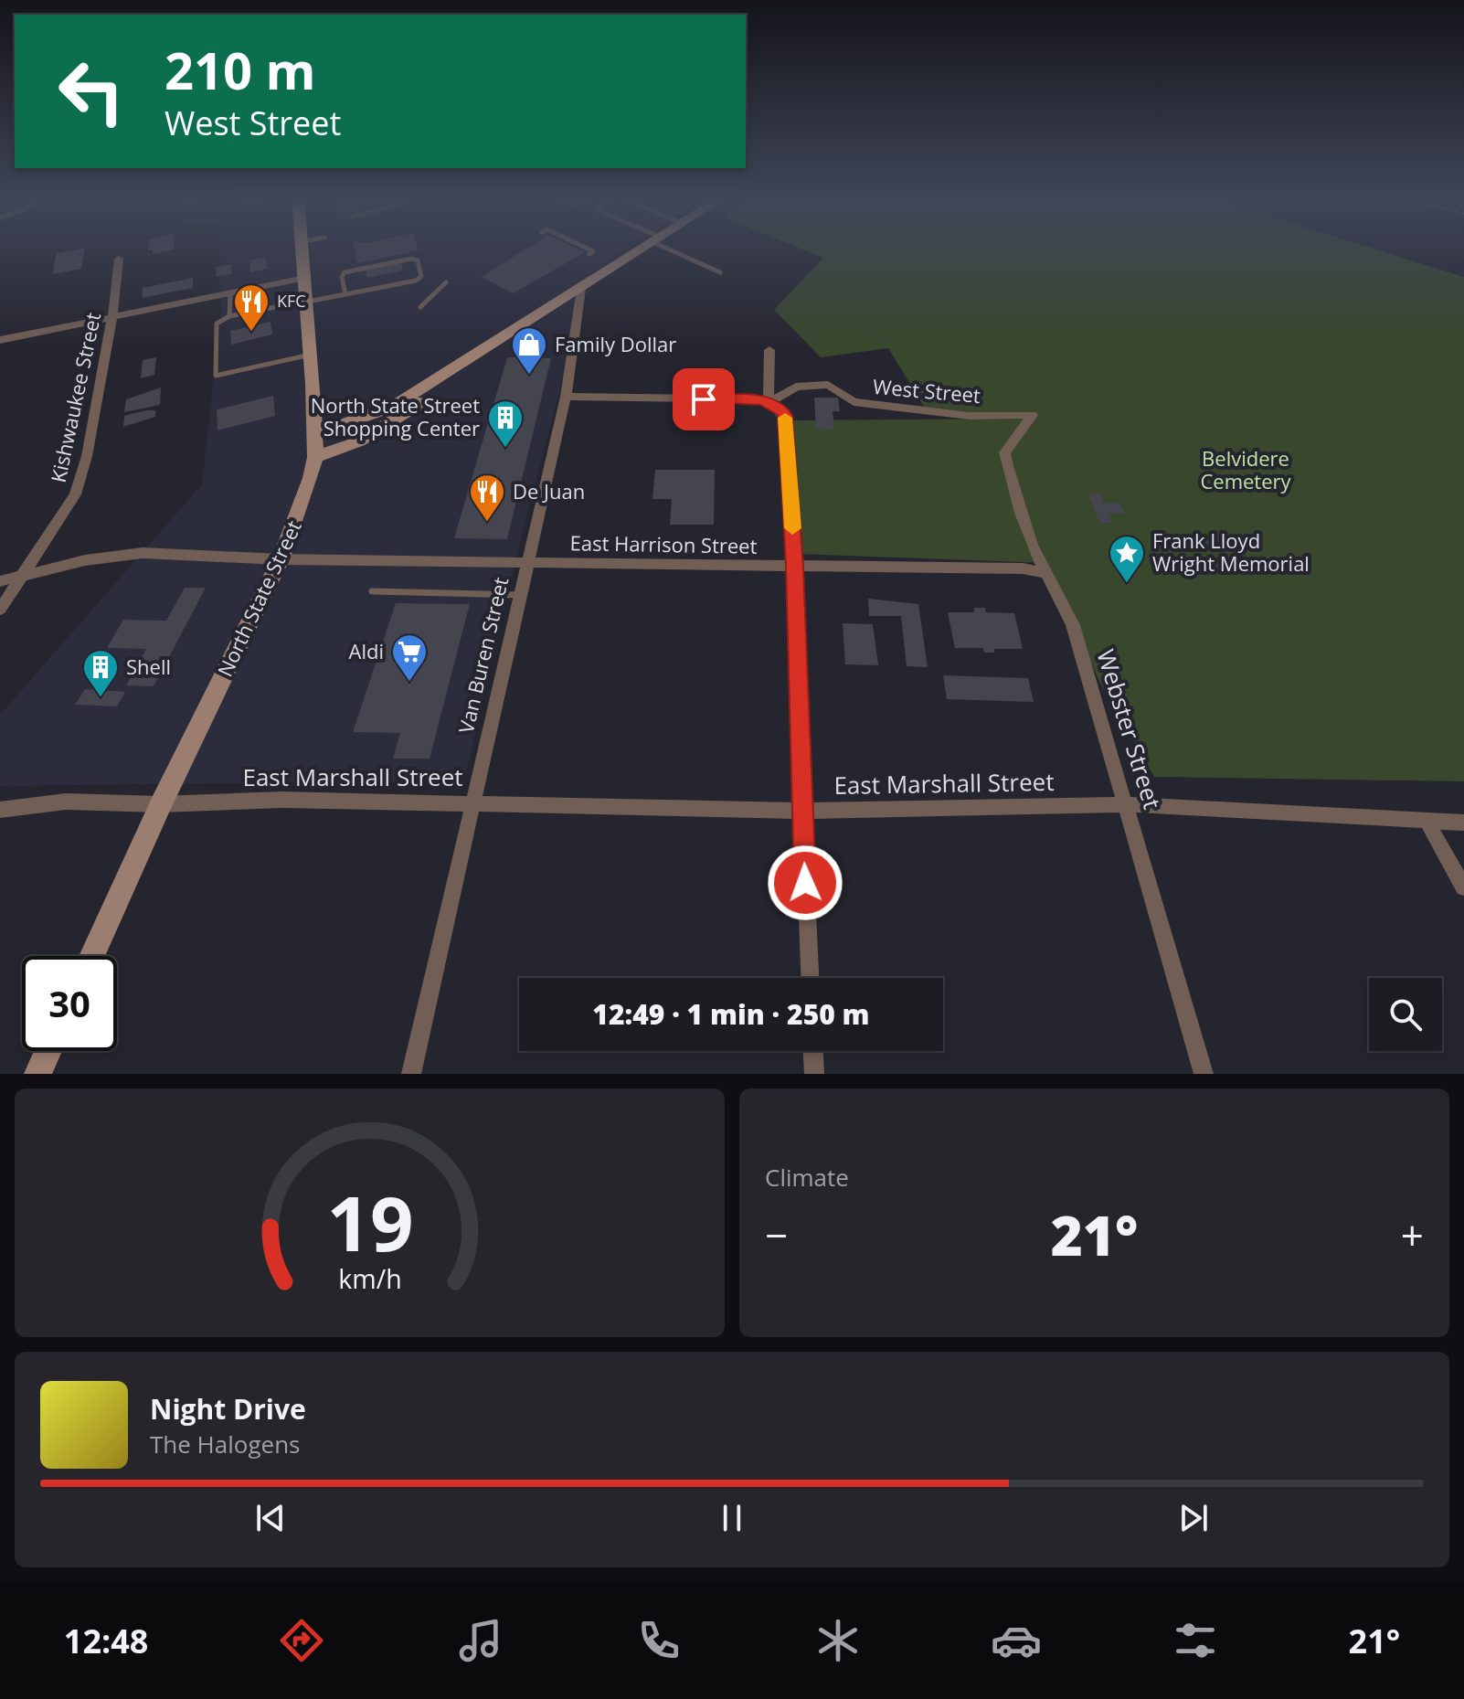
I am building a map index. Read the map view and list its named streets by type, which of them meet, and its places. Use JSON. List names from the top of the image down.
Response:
{
  "streets": {
    "main road": ["North State Street"],
    "street": [
      "West Street",
      "Kishwaukee Street",
      "East Harrison Street",
      "Van Buren Street",
      "Webster Street",
      "East Marshall Street"
    ]
  },
  "crossings": [
    ["West Street", "Webster Street"],
    ["Kishwaukee Street", "East Harrison Street"],
    ["East Harrison Street", "North State Street"],
    ["East Harrison Street", "Van Buren Street"],
    ["East Harrison Street", "Webster Street"],
    ["North State Street", "East Marshall Street"],
    ["Van Buren Street", "East Marshall Street"],
    ["Webster Street", "East Marshall Street"]
  ],
  "parks": ["Belvidere Cemetery"],
  "places": {
    "restaurant": ["KFC", "De Juan"],
    "shop": ["Family Dollar"],
    "building": ["North State Street Shopping Center", "Shell"],
    "place": ["Frank Lloyd Wright Memorial"],
    "supermarket": ["Aldi"]
  },
  "page": {
    "turn": ["210 m", "West Street"],
    "limit": "30",
    "trip": "12:49 · 1 min · 250 m",
    "tile": "Climate",
    "heat": ["−", "21°", "+"],
    "song": ["Night Drive", "The Halogens"],
    "tabs": ["12:48", "21°"],
    "gauge": ["19", "km/h"]
  }
}
